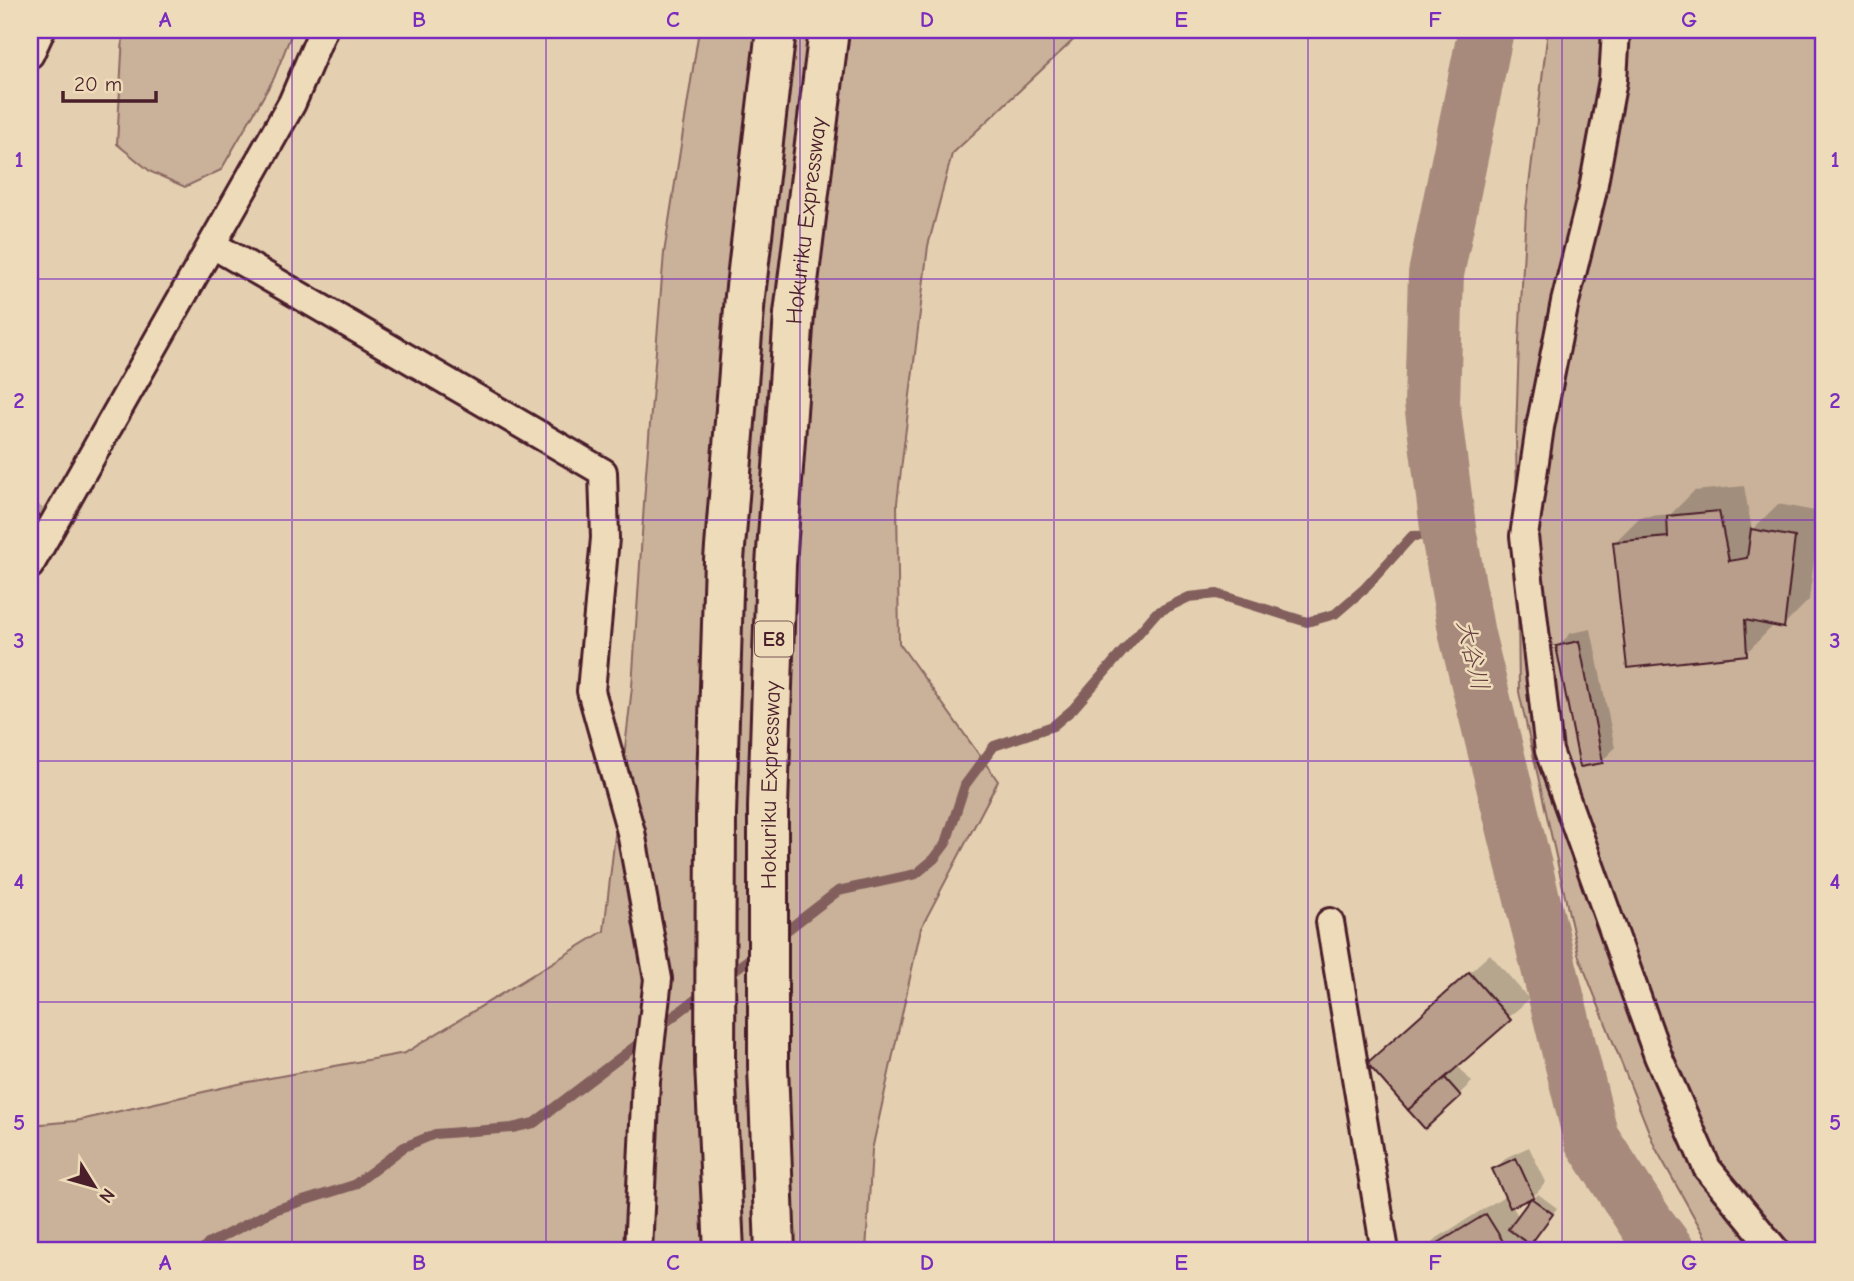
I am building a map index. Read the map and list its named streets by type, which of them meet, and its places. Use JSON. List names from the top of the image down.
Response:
{
  "streets": {
    "highway": ["Hokuriku Expressway", "E8"]
  },
  "water": ["大谷川"],
  "scale_bar": "20 m",
  "north": "bottom right",
  "grid": {
    "columns": [
      "A",
      "B",
      "C",
      "D",
      "E",
      "F",
      "G"
    ],
    "rows": [
      "1",
      "2",
      "3",
      "4",
      "5"
    ]
  }
}
